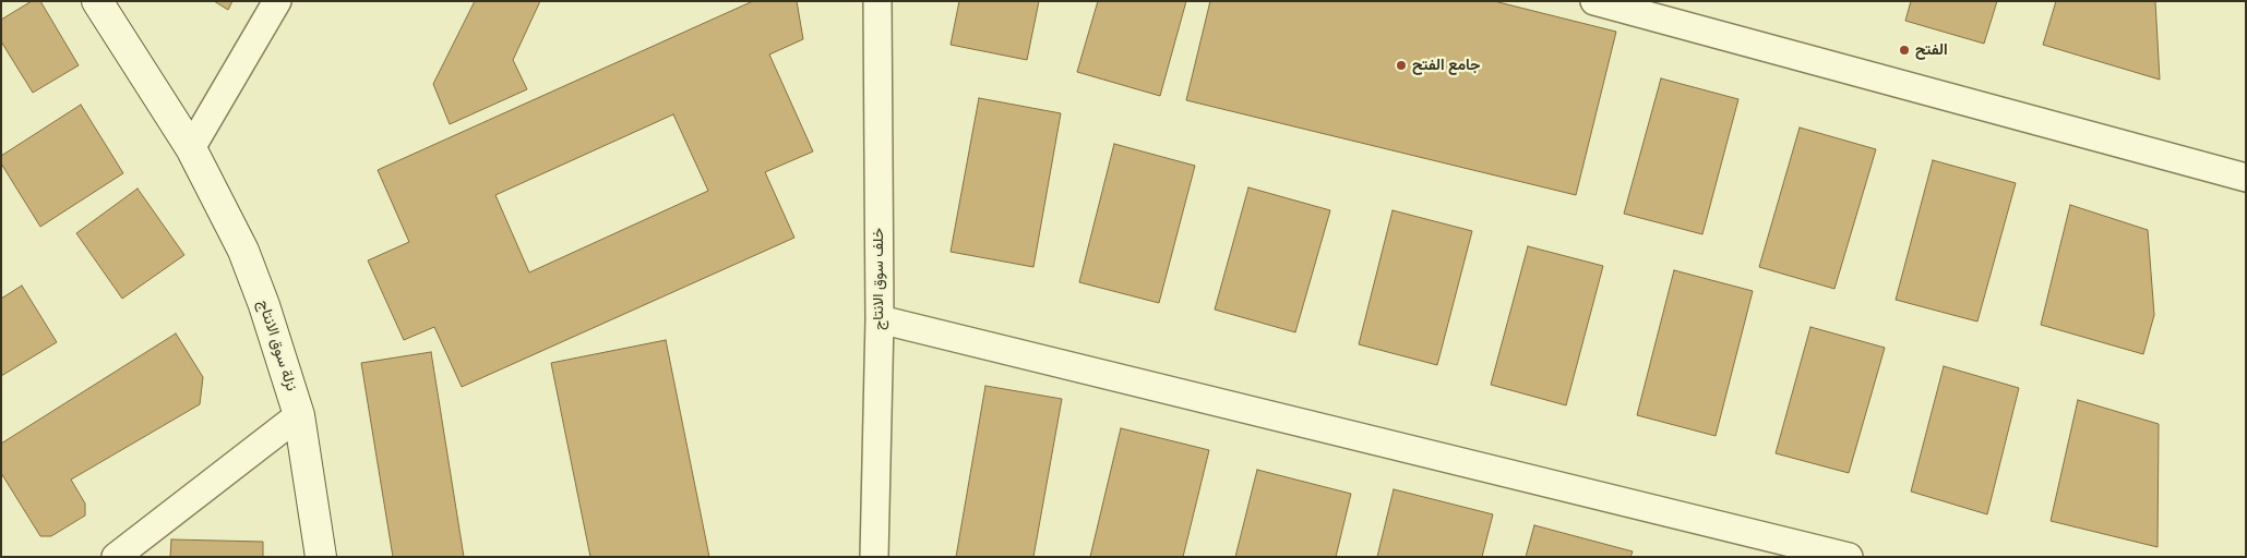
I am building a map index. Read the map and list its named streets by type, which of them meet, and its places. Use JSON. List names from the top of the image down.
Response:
{
  "streets": {
    "street": ["خلف سوق الانتاج", "نزلة سوق الانتاج"]
  },
  "places": ["الفتح", "جامع الفتح"]
}
